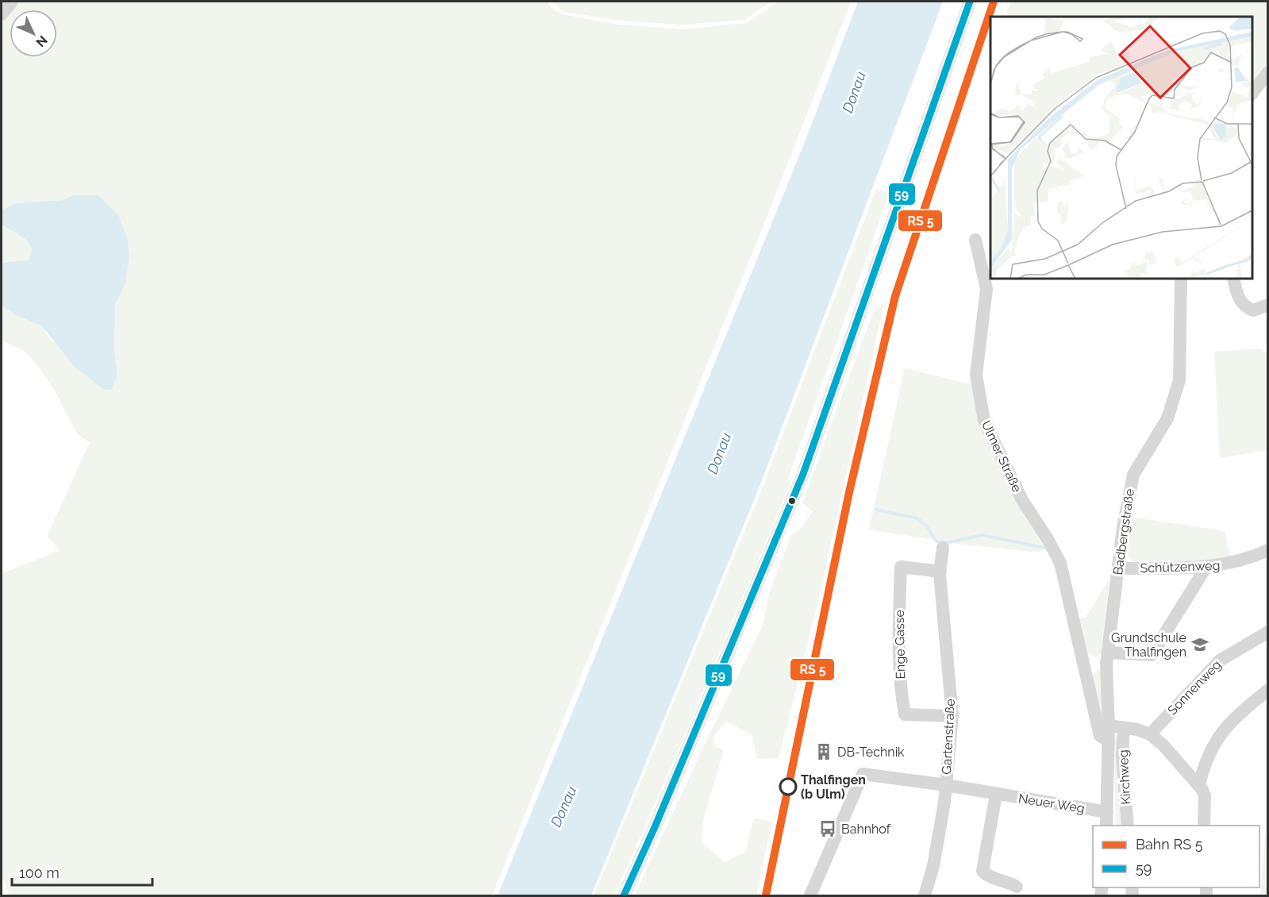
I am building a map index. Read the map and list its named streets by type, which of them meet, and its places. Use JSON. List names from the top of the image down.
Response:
{
  "streets": {
    "street": [
      "Ulmer Straße",
      "Badbergstraße",
      "Schützenweg",
      "Enge Gasse",
      "Sonnenweg",
      "Gartenstraße",
      "Kirchweg",
      "Neuer Weg"
    ]
  },
  "crossings": [
    ["Ulmer Straße", "Badbergstraße"],
    ["Badbergstraße", "Schützenweg"],
    ["Enge Gasse", "Gartenstraße"],
    ["Gartenstraße", "Neuer Weg"]
  ],
  "water": ["Donau"],
  "places": {
    "school or university": ["Grundschule Thalfingen"],
    "building": ["DB-Technik"],
    "other": ["Thalfingen (b Ulm)"],
    "bus stop": ["Bahnhof"]
  },
  "lines": ["transit line 59"],
  "legend": ["Bahn RS 5", "59"],
  "scale_bar": "100 m",
  "north": "bottom right"
}
